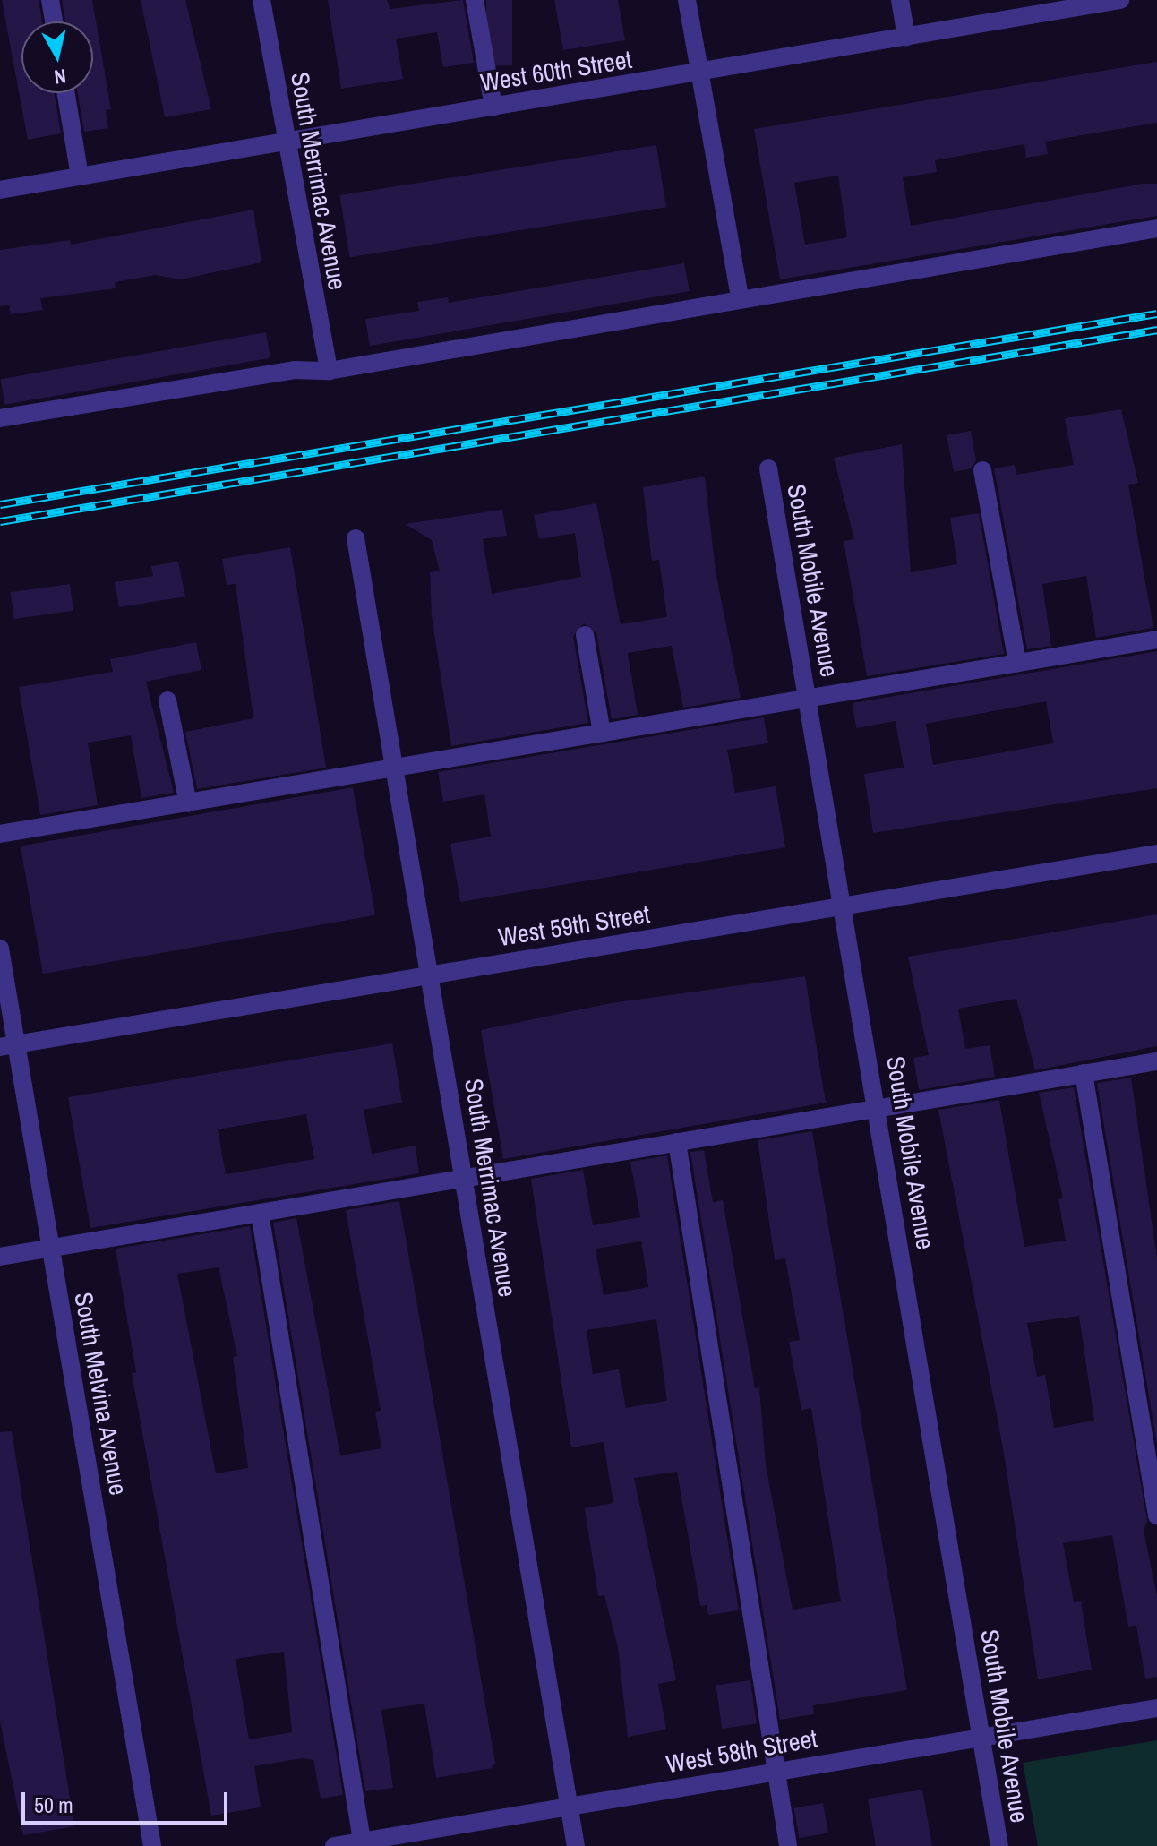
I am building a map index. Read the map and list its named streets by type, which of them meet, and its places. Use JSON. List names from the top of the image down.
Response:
{
  "streets": {
    "street": [
      "West 60th Street",
      "South Merrimac Avenue",
      "South Mobile Avenue",
      "West 59th Street",
      "South Melvina Avenue",
      "West 58th Street"
    ]
  },
  "crossings": [
    ["West 60th Street", "South Merrimac Avenue"],
    ["South Merrimac Avenue", "West 59th Street"],
    ["South Merrimac Avenue", "West 58th Street"],
    ["South Mobile Avenue", "West 59th Street"],
    ["South Mobile Avenue", "West 58th Street"],
    ["West 59th Street", "South Melvina Avenue"]
  ],
  "scale_bar": "50 m",
  "north": "bottom"
}
